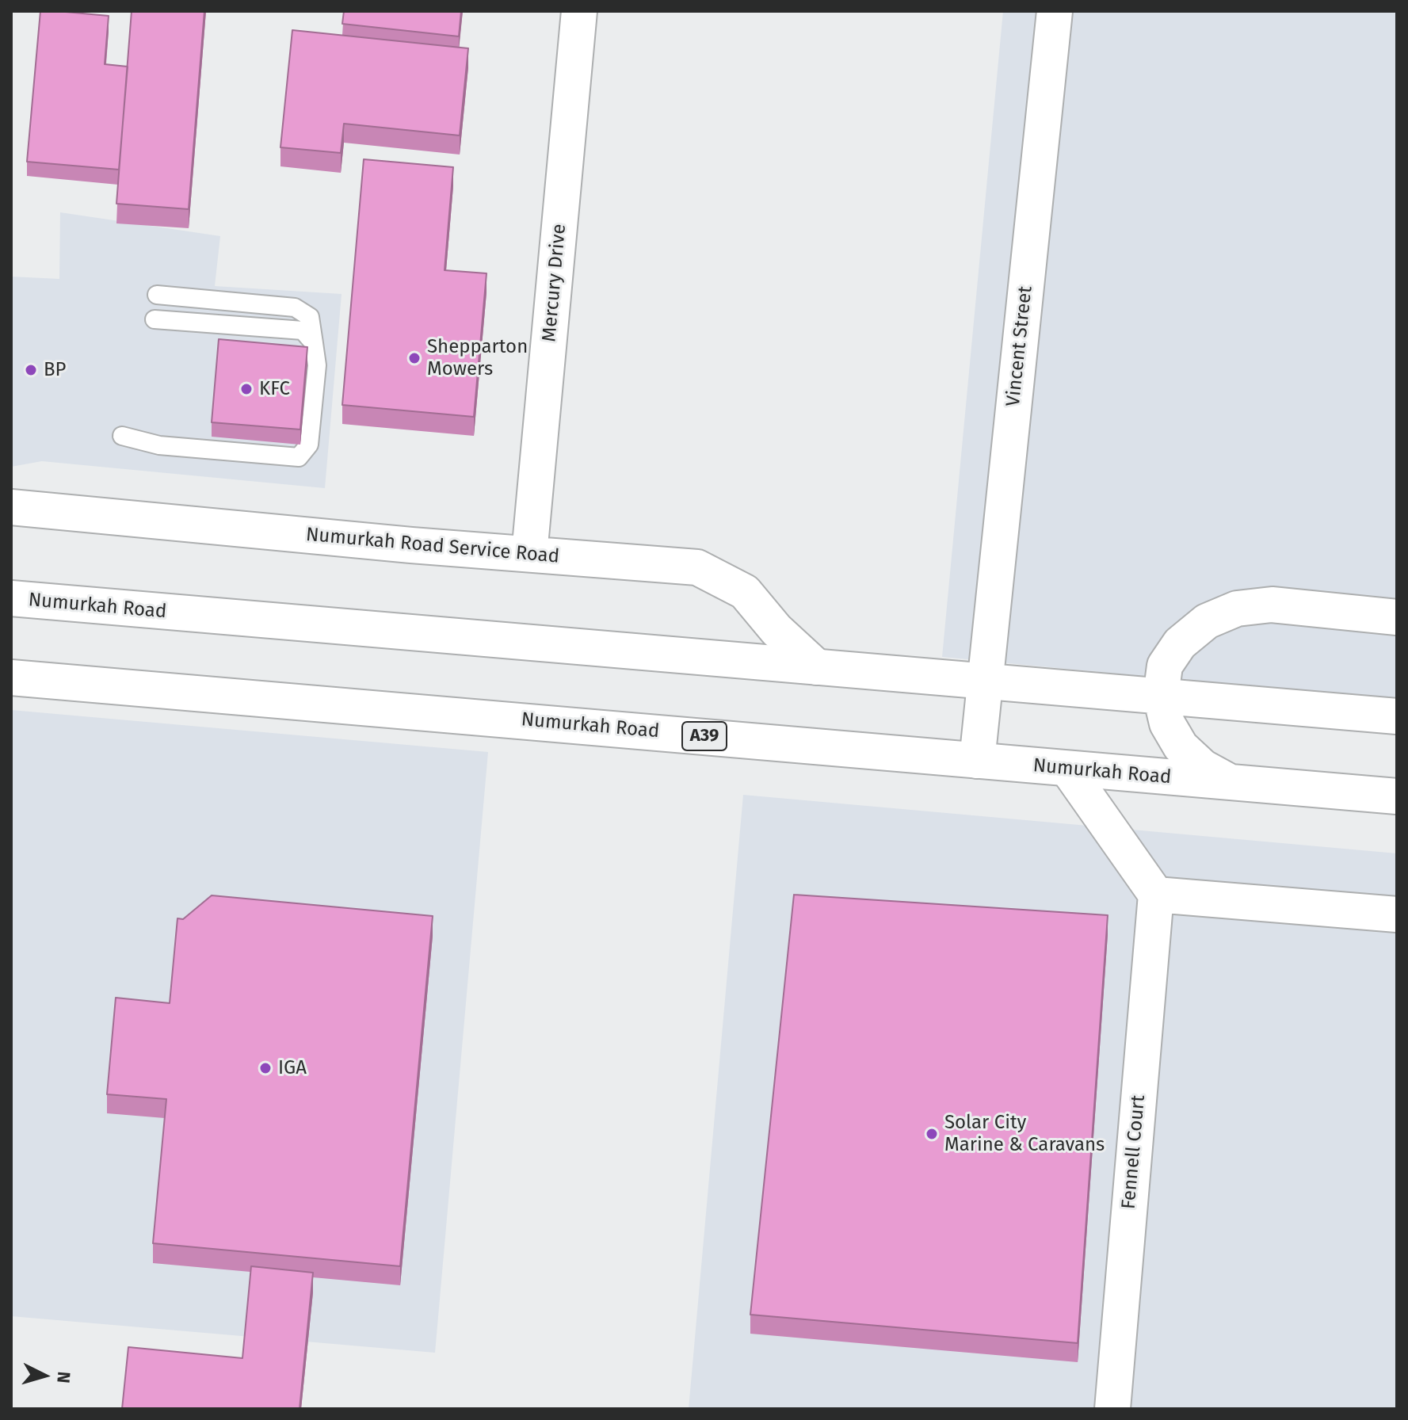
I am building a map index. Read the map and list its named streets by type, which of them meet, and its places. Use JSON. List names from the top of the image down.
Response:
{
  "streets": {
    "main road": [
      "Mercury Drive",
      "Vincent Street",
      "Numurkah Road Service Road",
      "Numurkah Road",
      "A39",
      "Fennell Court"
    ]
  },
  "crossings": [
    ["Mercury Drive", "Numurkah Road Service Road"],
    ["Vincent Street", "Numurkah Road"],
    ["Numurkah Road Service Road", "Numurkah Road"]
  ],
  "places": [
    "Shepparton Mowers",
    "BP",
    "KFC",
    "IGA",
    "Solar City Marine & Caravans"
  ],
  "north": "right"
}
